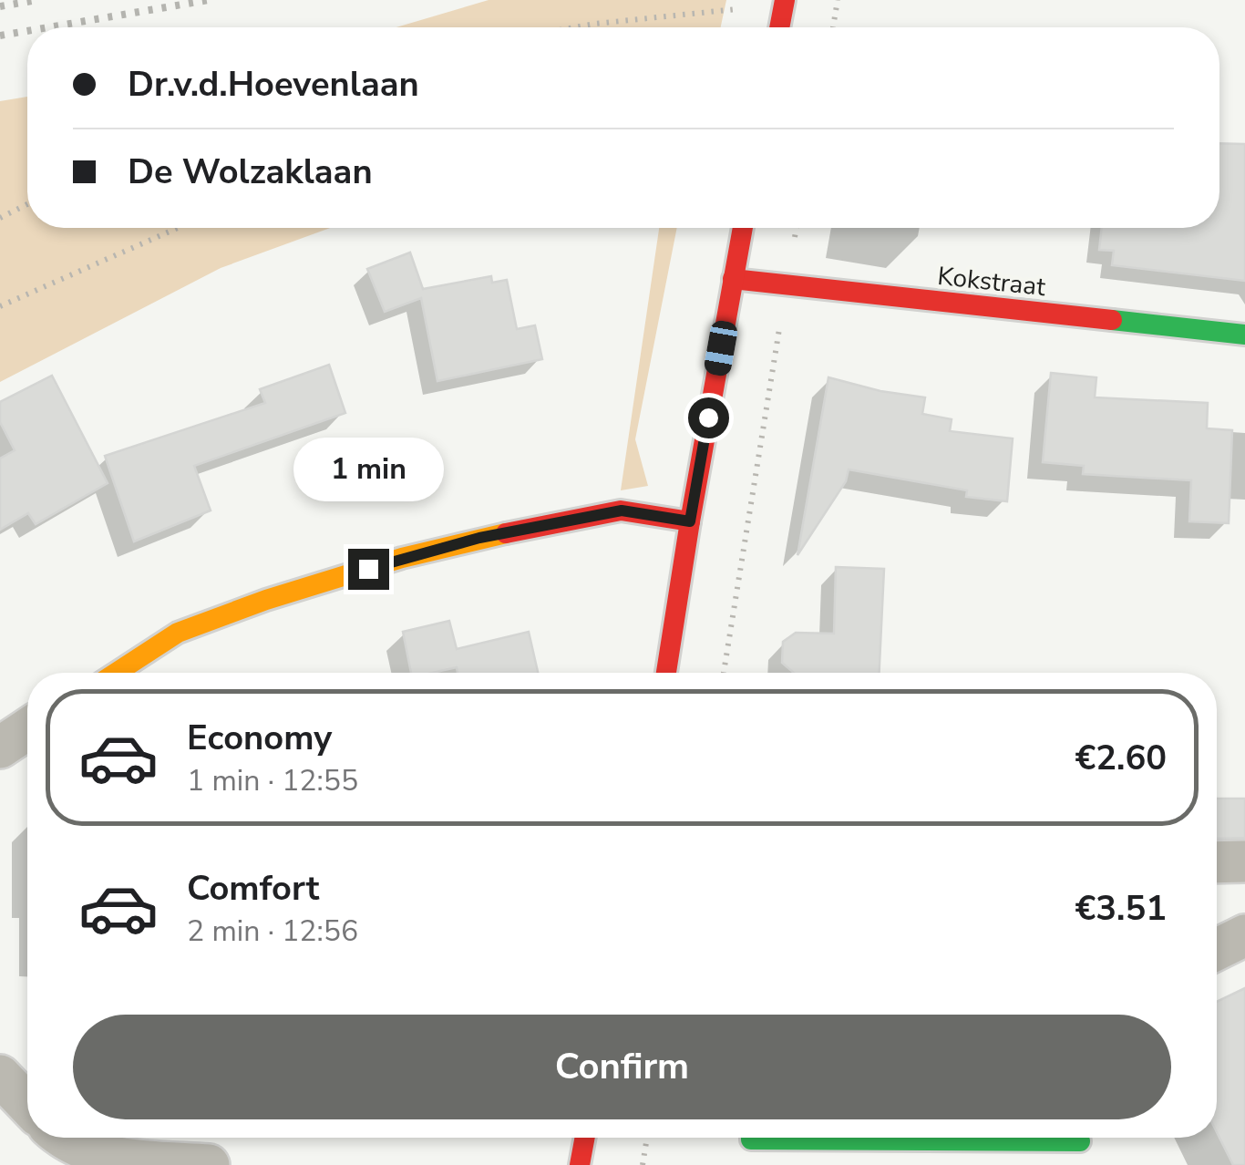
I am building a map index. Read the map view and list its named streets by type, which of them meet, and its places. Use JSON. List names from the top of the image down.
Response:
{
  "streets": {
    "street": ["Kokstraat"]
  },
  "page": {
    "banner": ["Dr.v.d.Hoevenlaan", "De Wolzaklaan"],
    "bubble": "1 min",
    "list": [
      {
        "name": "Economy",
        "note": "1 min · 12:55",
        "value": "€2.60"
      },
      {
        "name": "Comfort",
        "note": "2 min · 12:56",
        "value": "€3.51"
      }
    ],
    "buttons": "Confirm"
  }
}
